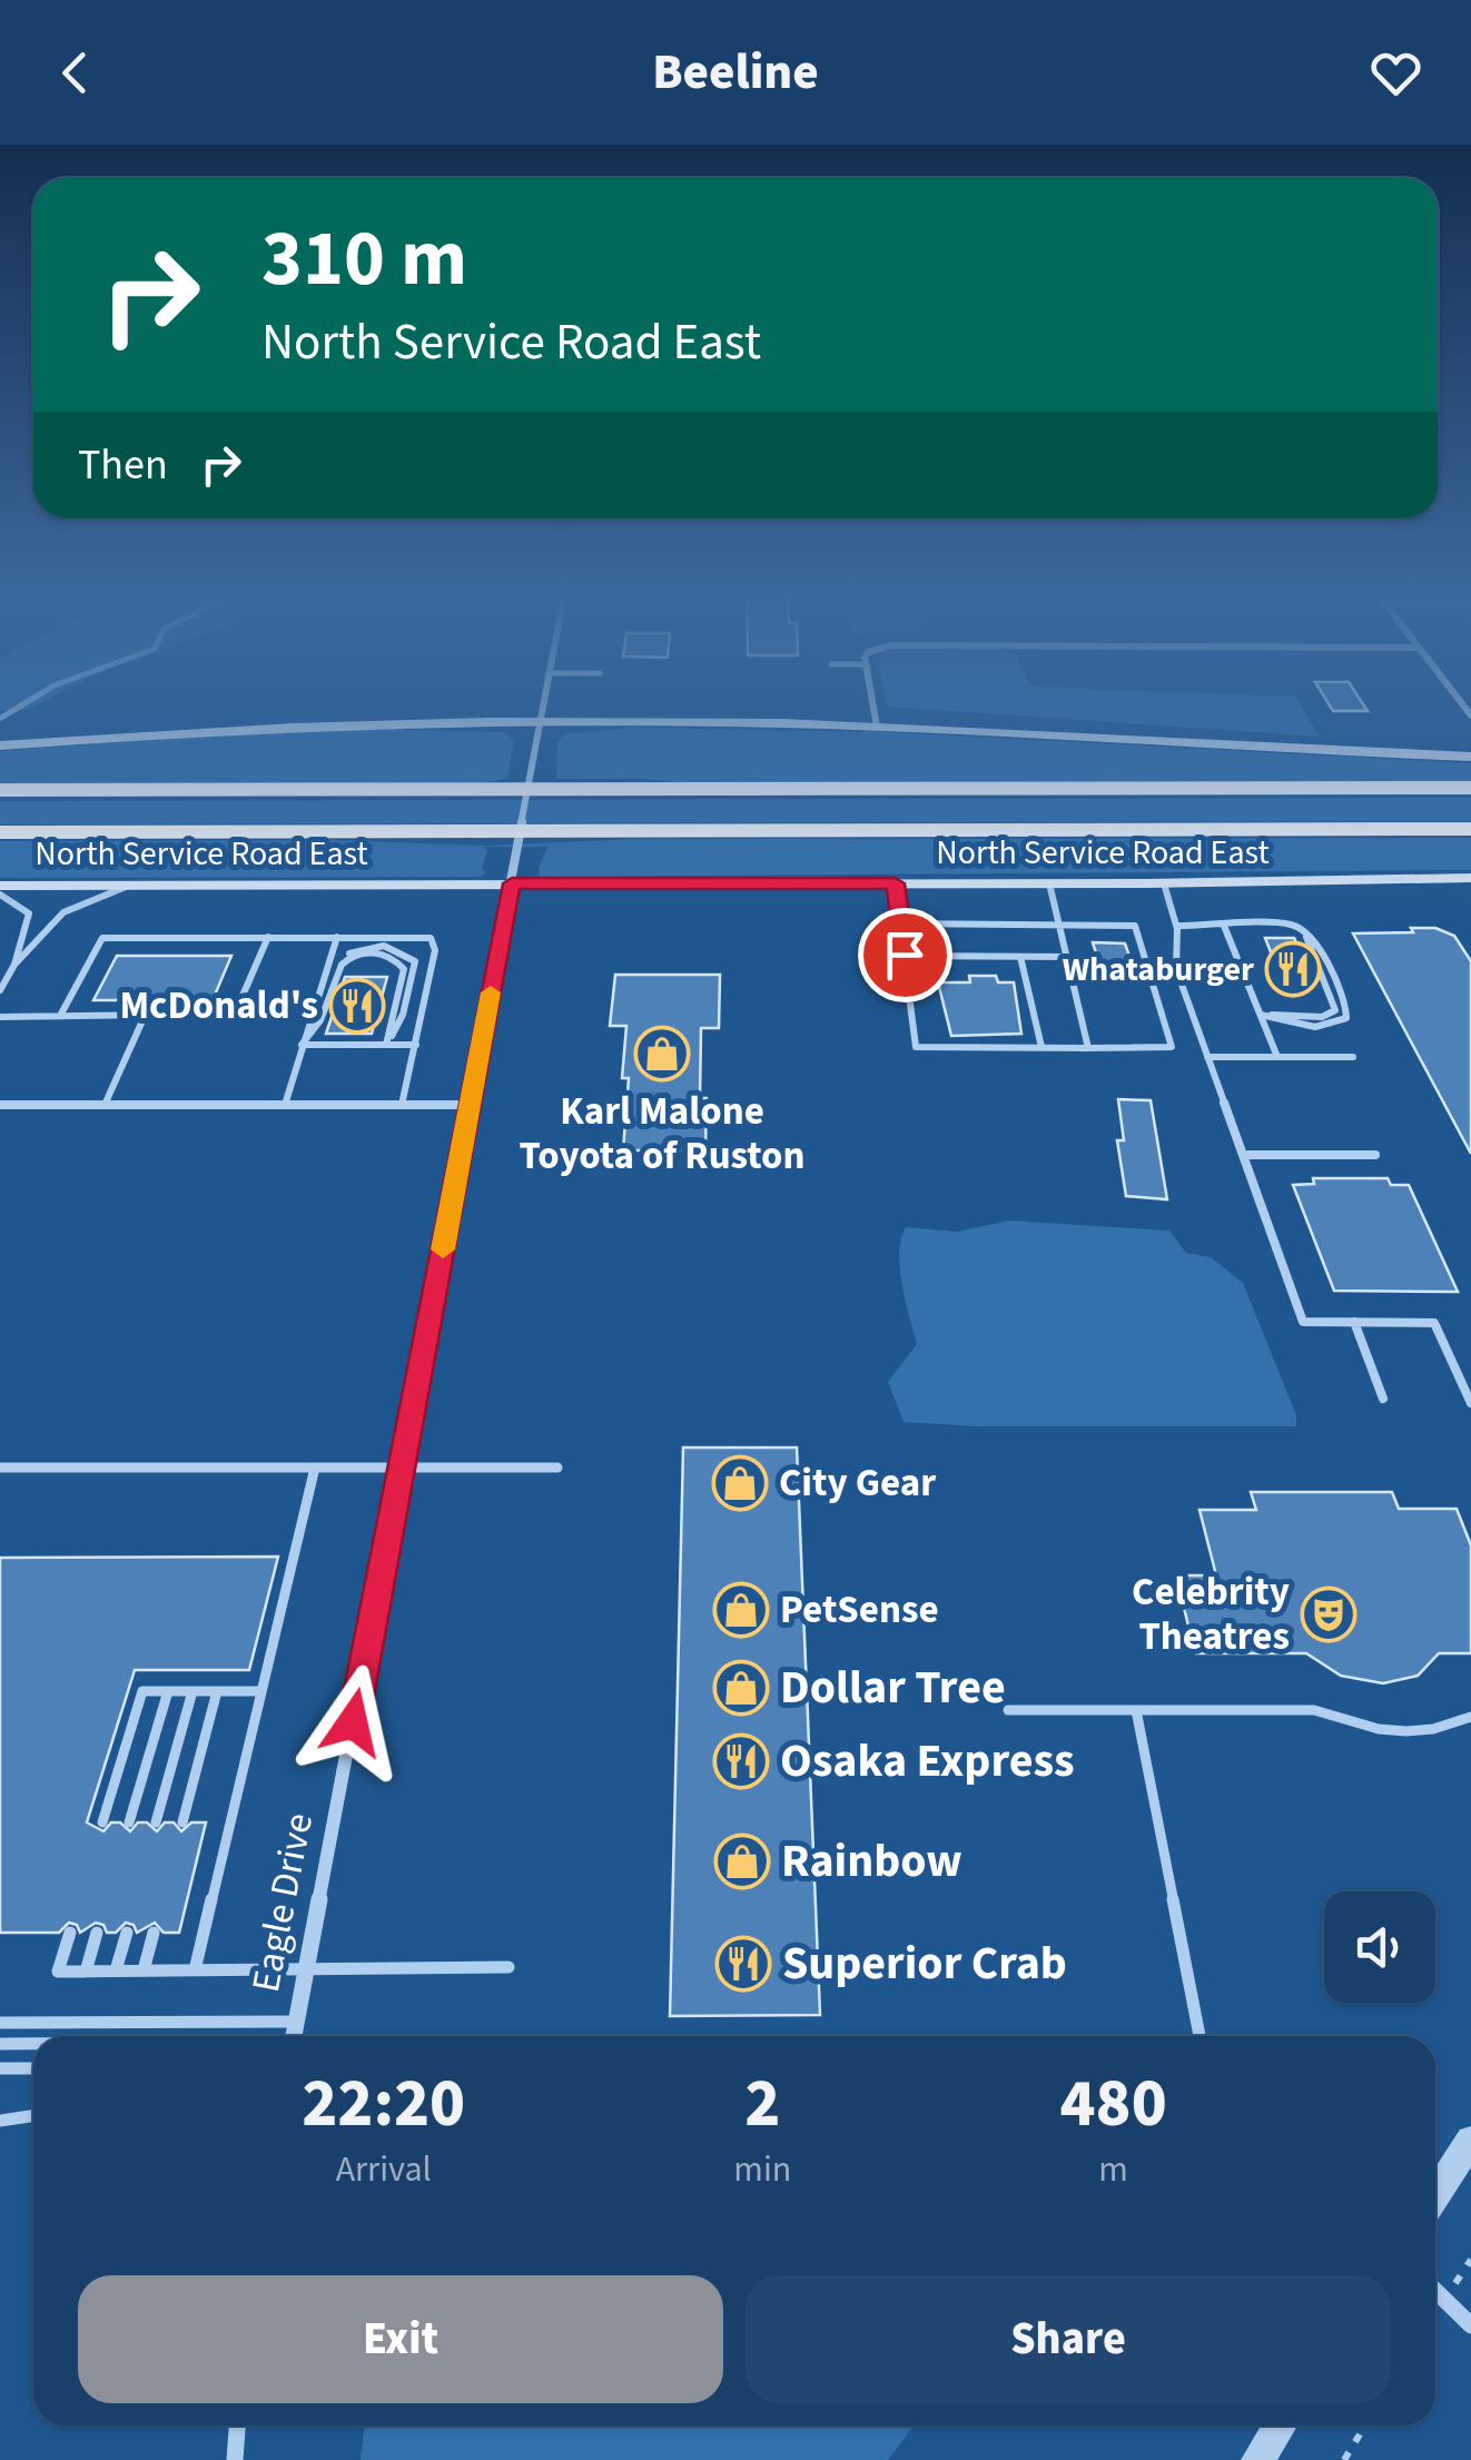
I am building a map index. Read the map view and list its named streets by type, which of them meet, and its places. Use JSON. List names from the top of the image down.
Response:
{
  "streets": {
    "main road": ["North Service Road East"],
    "street": ["Eagle Drive"]
  },
  "crossings": [
    ["North Service Road East", "Eagle Drive"]
  ],
  "places": {
    "restaurant": [
      "Whataburger",
      "McDonald's",
      "Osaka Express",
      "Superior Crab"
    ],
    "shop": [
      "Karl Malone Toyota of Ruston",
      "City Gear",
      "PetSense",
      "Dollar Tree",
      "Rainbow"
    ],
    "theatre": ["Celebrity Theatres"]
  },
  "page": {
    "header": "Beeline",
    "turn": ["310 m", "North Service Road East"],
    "then": "Then",
    "eta": [
      "22:20",
      "Arrival",
      "2",
      "min",
      "480",
      "m"
    ],
    "buttons": ["Exit", "Share"]
  }
}
